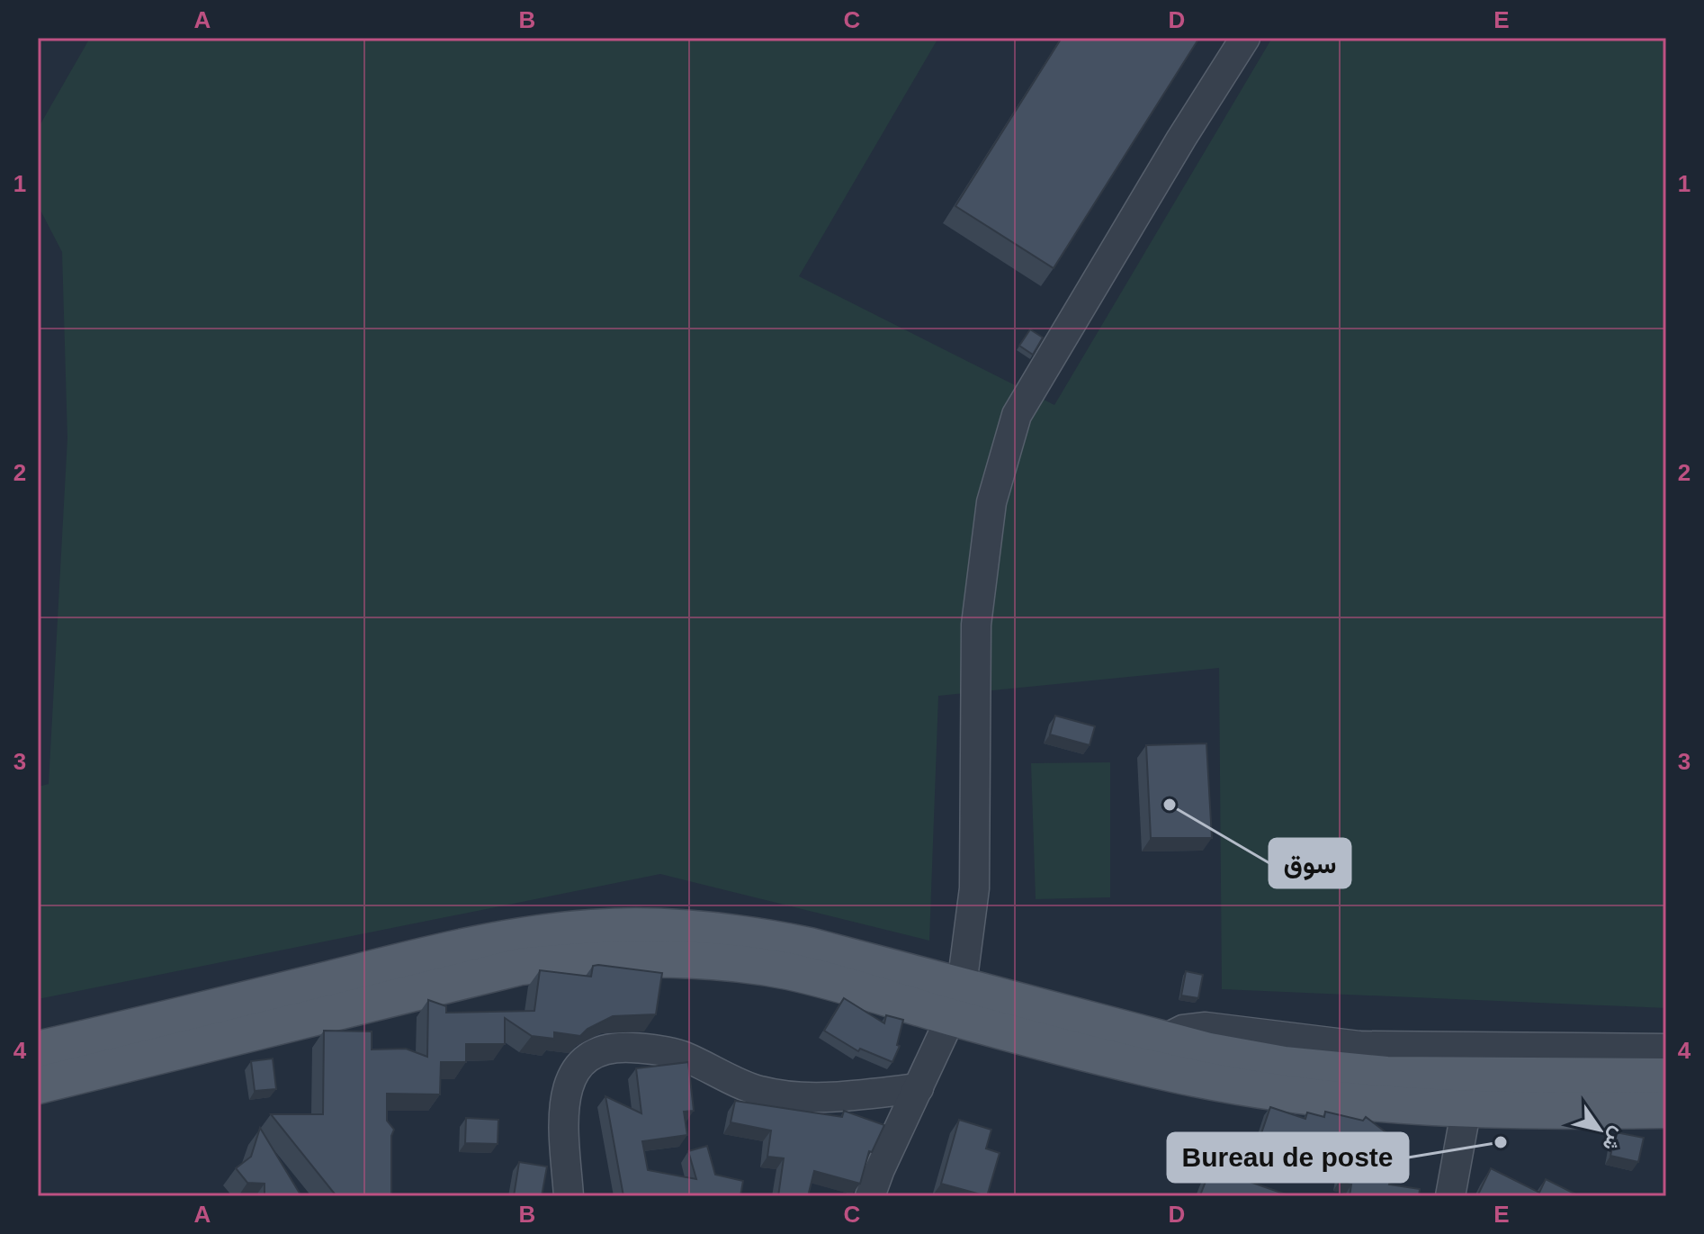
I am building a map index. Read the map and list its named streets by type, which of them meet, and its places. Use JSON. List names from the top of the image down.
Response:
{
  "places": ["سوق", "Bureau de poste"],
  "north": "bottom right",
  "grid": {
    "columns": [
      "A",
      "B",
      "C",
      "D",
      "E"
    ],
    "rows": [
      "1",
      "2",
      "3",
      "4"
    ]
  }
}
